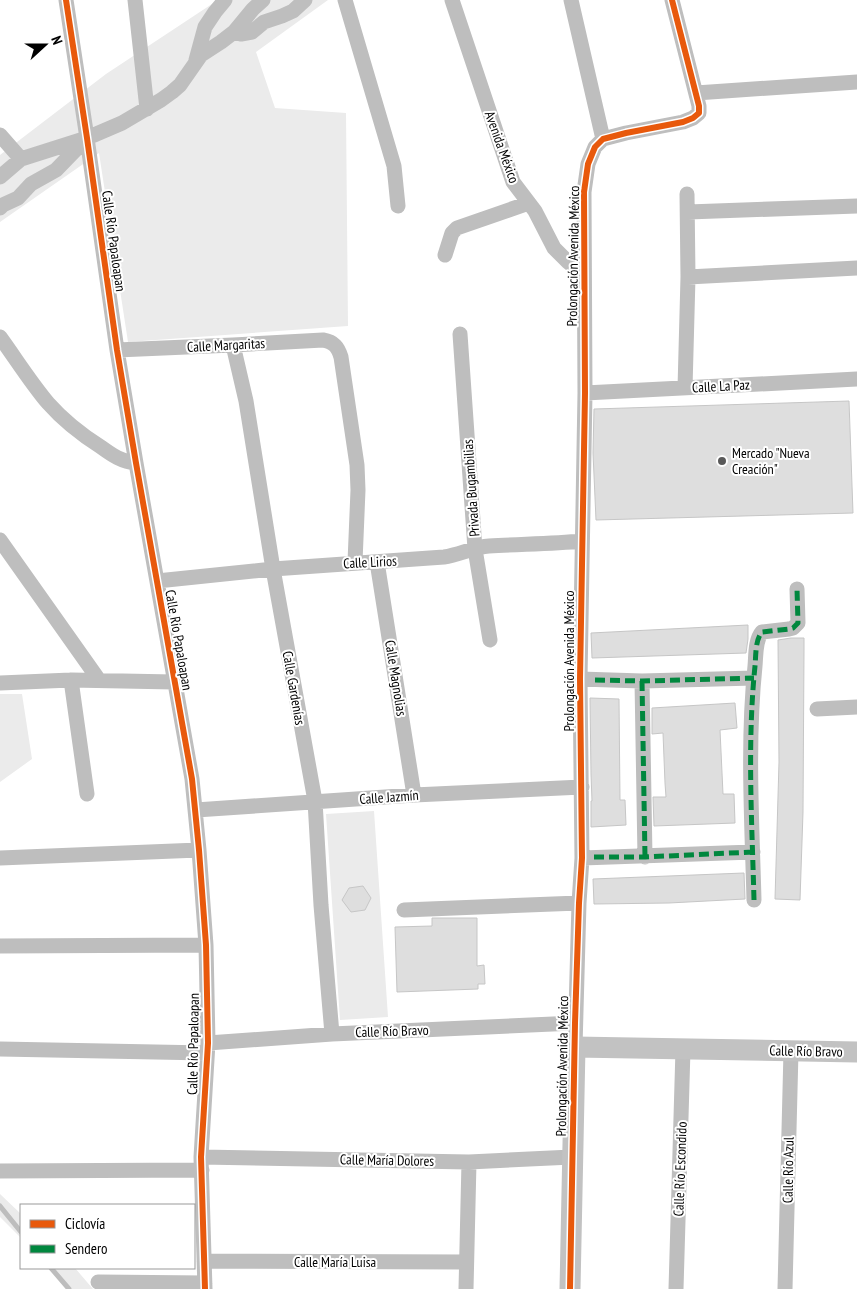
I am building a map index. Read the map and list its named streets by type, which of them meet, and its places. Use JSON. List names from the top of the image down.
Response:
{
  "streets": {
    "street": [
      "Avenida México",
      "Calle Río Papaloapan",
      "Prolongación Avenida México",
      "Calle Margaritas",
      "Calle La Paz",
      "Privada Bugambilias",
      "Calle Lirios",
      "Calle Magnolias",
      "Calle Gardenías",
      "Calle Jazmín",
      "Calle Río Bravo",
      "Calle María Dolores",
      "Calle Río Escondido",
      "Calle Río Azul",
      "Calle María Luisa"
    ]
  },
  "crossings": [
    ["Avenida México", "Prolongación Avenida México"],
    ["Calle Río Papaloapan", "Calle Margaritas"],
    ["Calle Río Papaloapan", "Calle Lirios"],
    ["Calle Río Papaloapan", "Calle Jazmín"],
    ["Calle Río Papaloapan", "Calle Río Bravo"],
    ["Calle Río Papaloapan", "Calle María Dolores"],
    ["Calle Río Papaloapan", "Calle María Luisa"],
    ["Prolongación Avenida México", "Calle La Paz"],
    ["Prolongación Avenida México", "Calle Lirios"],
    ["Prolongación Avenida México", "Calle Jazmín"],
    ["Prolongación Avenida México", "Calle Río Bravo"],
    ["Prolongación Avenida México", "Calle María Dolores"],
    ["Calle Margaritas", "Calle Lirios"],
    ["Calle Margaritas", "Calle Gardenías"],
    ["Privada Bugambilias", "Calle Lirios"],
    ["Calle Lirios", "Calle Magnolias"],
    ["Calle Lirios", "Calle Gardenías"],
    ["Calle Magnolias", "Calle Jazmín"],
    ["Calle Gardenías", "Calle Jazmín"],
    ["Calle Gardenías", "Calle Río Bravo"],
    ["Calle Río Bravo", "Calle Río Escondido"],
    ["Calle Río Bravo", "Calle Río Azul"]
  ],
  "places": ["Mercado \"Nueva Creación\""],
  "legend": ["Ciclovía", "Sendero"],
  "north": "right"
}
